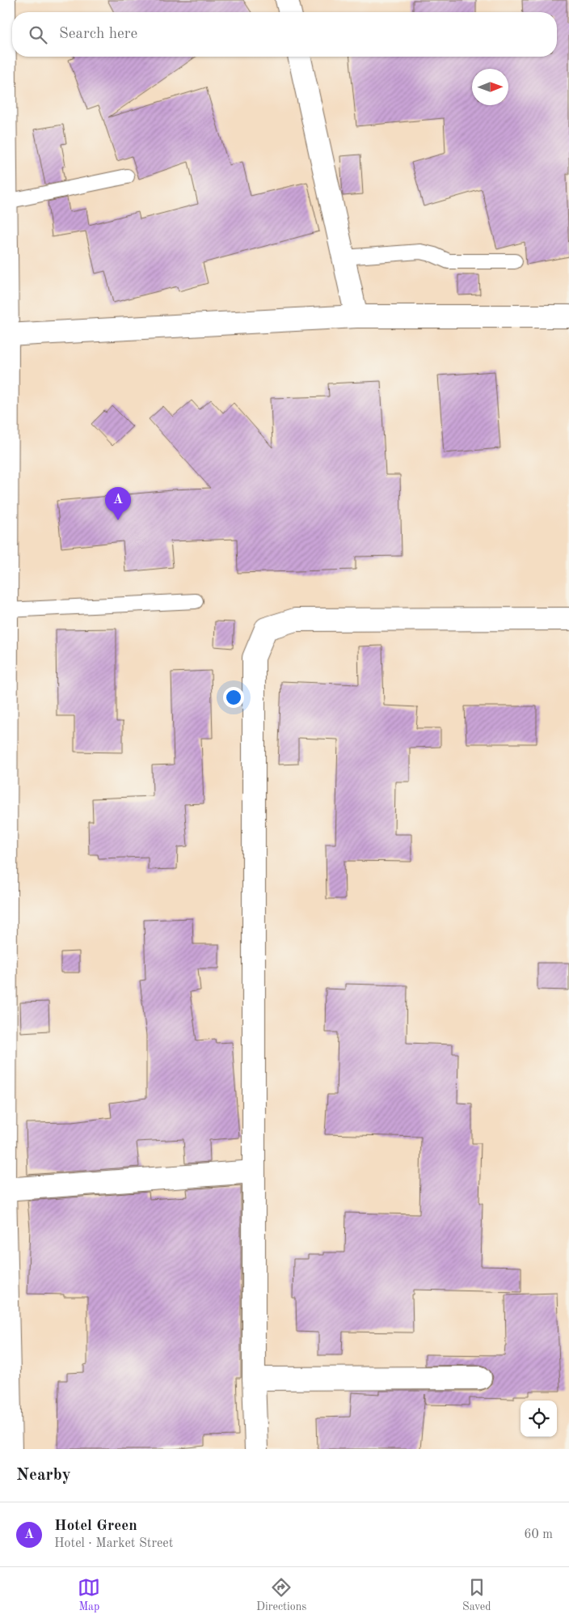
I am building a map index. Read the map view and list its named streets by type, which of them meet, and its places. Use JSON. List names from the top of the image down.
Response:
{
  "north": "right",
  "page": {
    "search": "Search here",
    "pins": "A",
    "heading": "Nearby",
    "list": [
      {
        "mark": "A",
        "name": "Hotel Green",
        "note": "Hotel · Market Street",
        "value": "60 m"
      }
    ],
    "nav": ["Map", "Directions", "Saved"]
  }
}
